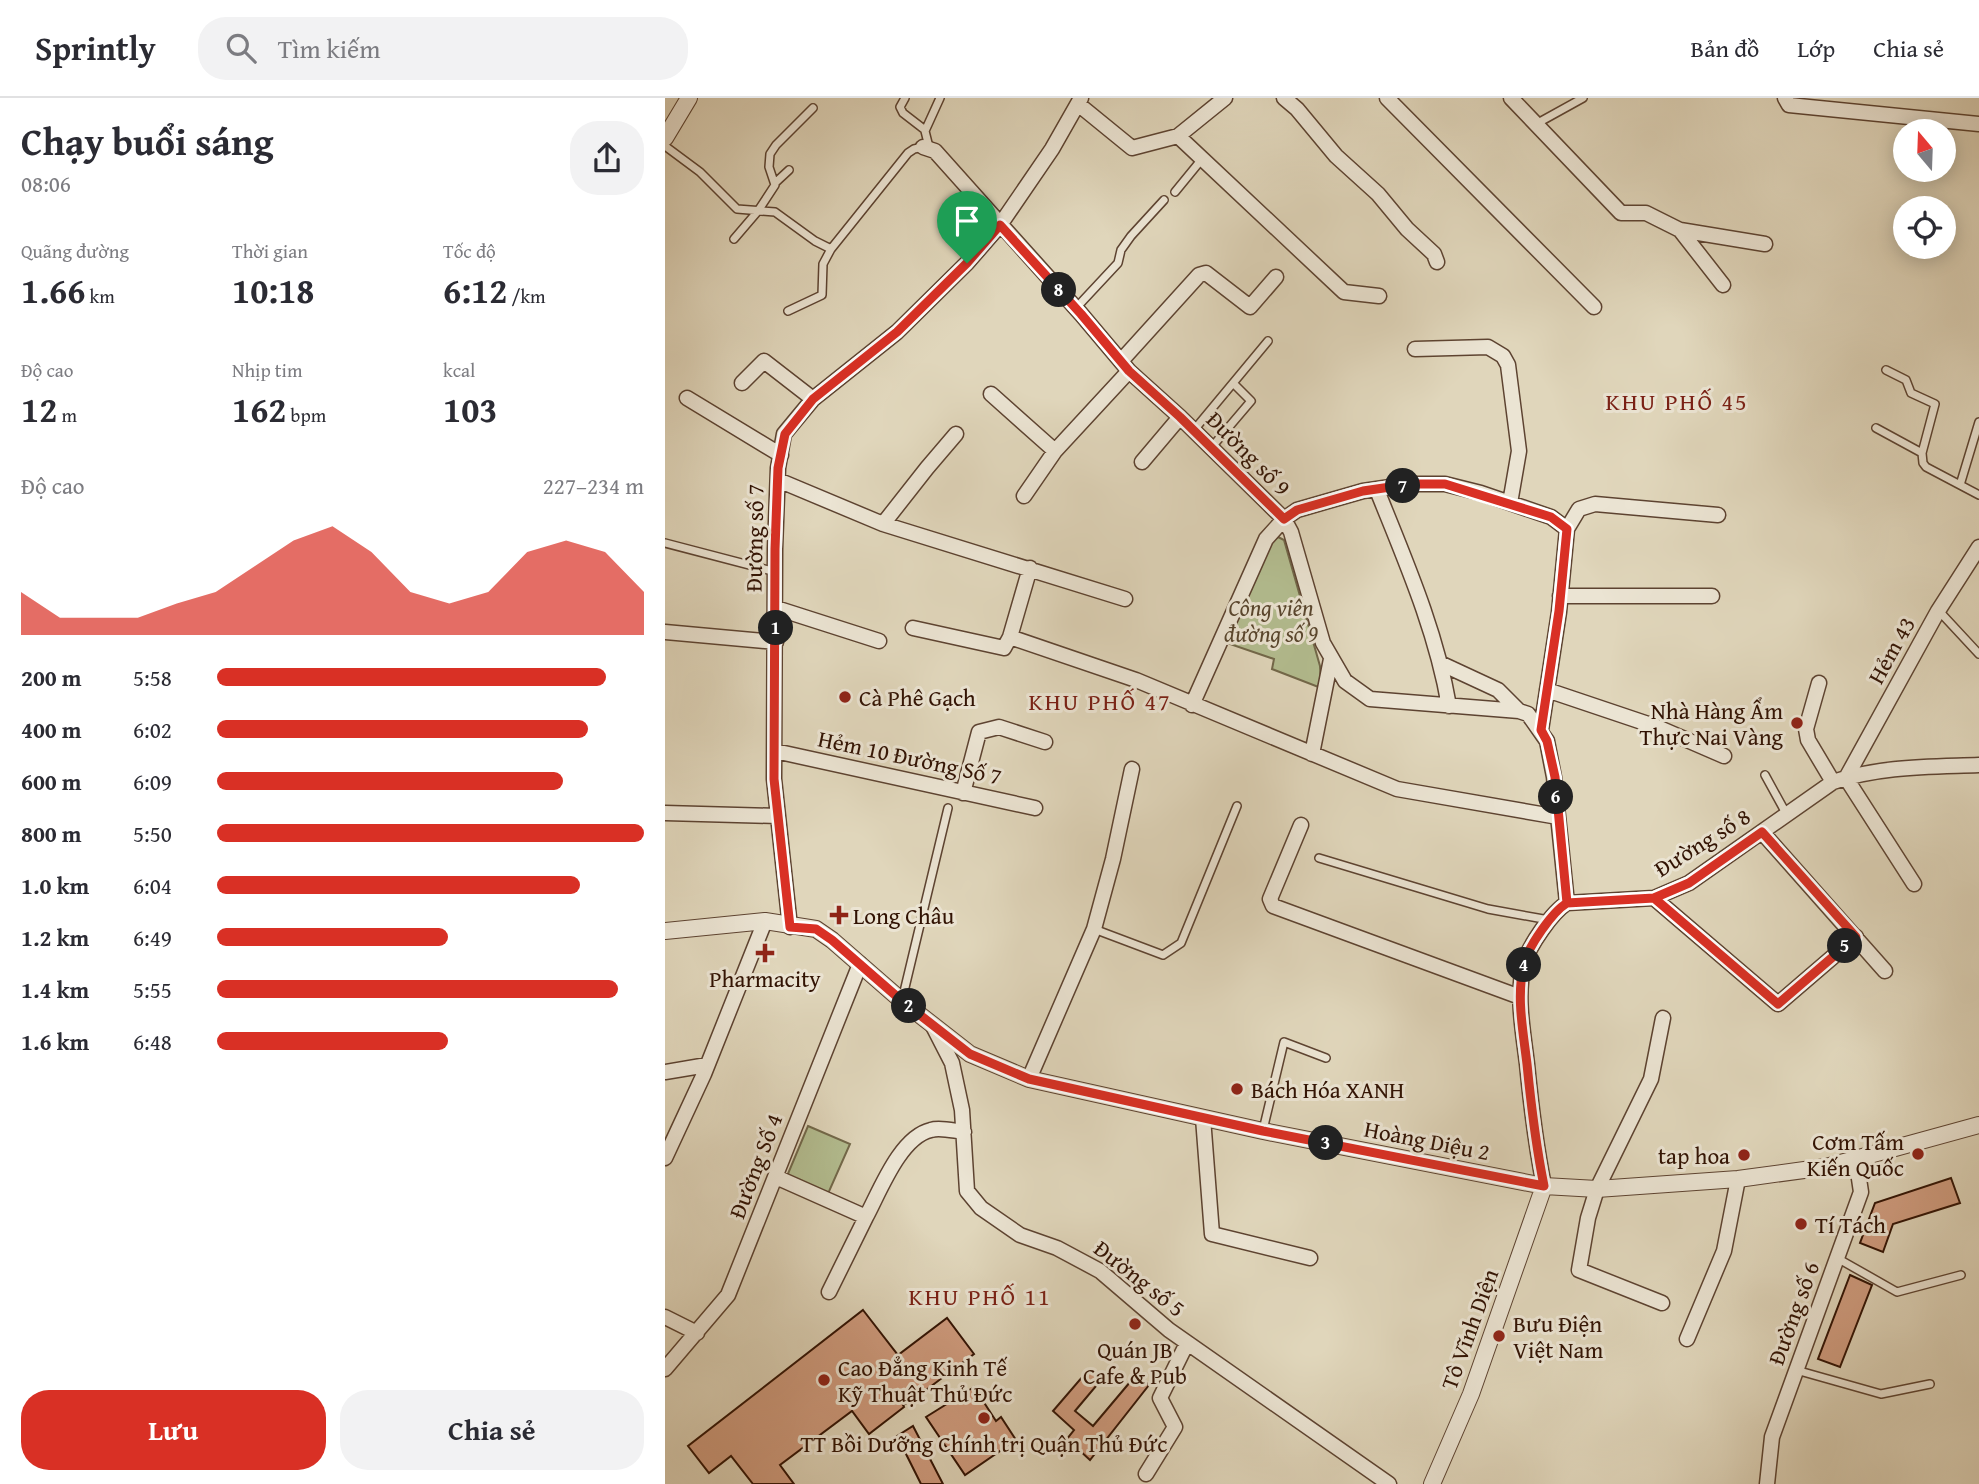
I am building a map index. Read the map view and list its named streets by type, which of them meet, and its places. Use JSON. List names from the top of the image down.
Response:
{
  "streets": {
    "street": [
      "Đường số 9",
      "Đường số 7",
      "Hẻm 43",
      "Hẻm 10 Đường Số 7",
      "Đường số 8",
      "Hoàng Diệu 2",
      "Đường Số 4",
      "Đường số 5",
      "Đường số 6",
      "Tô Vĩnh Diện"
    ]
  },
  "crossings": [
    ["Đường số 9", "Đường số 7"],
    ["Đường số 7", "Hẻm 10 Đường Số 7"],
    ["Đường số 7", "Hoàng Diệu 2"],
    ["Hẻm 43", "Đường số 8"],
    ["Hoàng Diệu 2", "Đường Số 4"],
    ["Hoàng Diệu 2", "Đường số 5"],
    ["Hoàng Diệu 2", "Đường số 6"],
    ["Hoàng Diệu 2", "Tô Vĩnh Diện"]
  ],
  "districts": ["KHU PHỐ 45", "KHU PHỐ 47", "KHU PHỐ 11"],
  "parks": ["Công viên đường số 9"],
  "places": {
    "other": [
      "Cà Phê Gạch",
      "Nhà Hàng Ẩm Thực Nai Vàng",
      "Bách Hóa XANH",
      "Cơm Tấm Kiến Quốc",
      "tap hoa",
      "Tí Tách",
      "Quán JB Cafe & Pub",
      "Bưu Điện Việt Nam",
      "Cao Đẳng Kinh Tế Kỹ Thuật Thủ Đức",
      "TT Bồi Dưỡng Chính trị Quận Thủ Đức"
    ],
    "health": ["Long Châu", "Pharmacity"]
  },
  "north": "top",
  "page": {
    "header": "Sprintly",
    "search": "Tìm kiếm",
    "nav": ["Bản đồ", "Lớp", "Chia sẻ"],
    "heading": ["Chạy buổi sáng", "08:06"],
    "stats": [
      ["Quãng đường", "1.66 km"],
      ["Thời gian", "10:18"],
      ["Tốc độ", "6:12 /km"],
      ["Độ cao", "12 m"],
      ["Nhịp tim", "162 bpm"],
      ["kcal", "103"]
    ],
    "pins": [
      "8",
      "7",
      "1",
      "6",
      "5",
      "4",
      "2",
      "3"
    ],
    "chart": ["Độ cao", "227–234 m"],
    "list": [
      {
        "name": "200 m",
        "note": "5:58"
      },
      {
        "name": "400 m",
        "note": "6:02"
      },
      {
        "name": "600 m",
        "note": "6:09"
      },
      {
        "name": "800 m",
        "note": "5:50"
      },
      {
        "name": "1.0 km",
        "note": "6:04"
      },
      {
        "name": "1.2 km",
        "note": "6:49"
      },
      {
        "name": "1.4 km",
        "note": "5:55"
      },
      {
        "name": "1.6 km",
        "note": "6:48"
      }
    ],
    "buttons": ["Lưu", "Chia sẻ"]
  }
}
